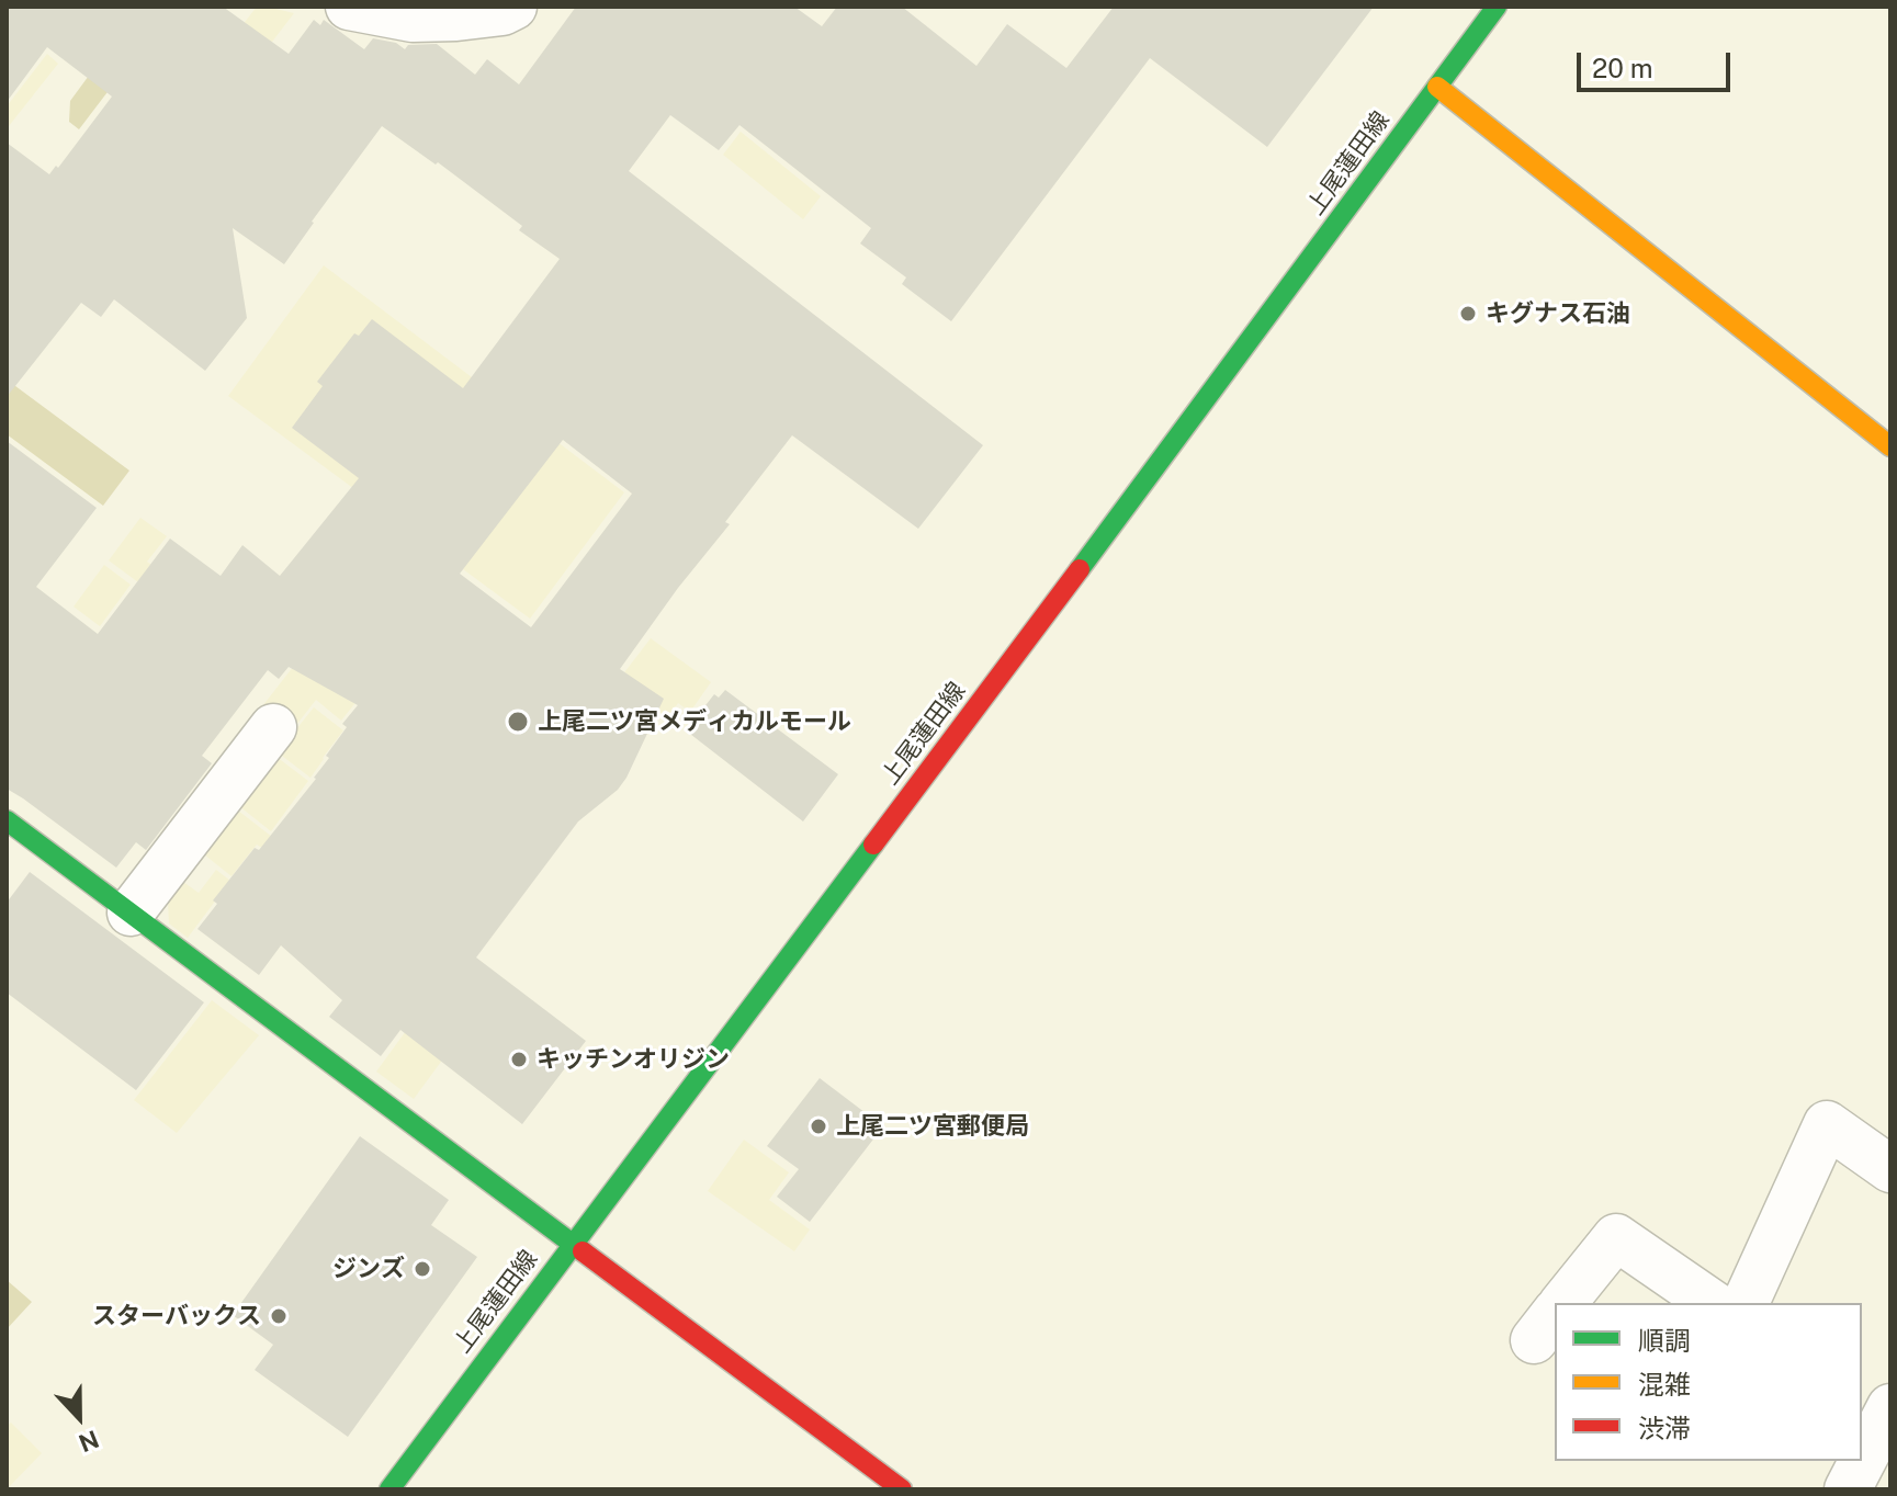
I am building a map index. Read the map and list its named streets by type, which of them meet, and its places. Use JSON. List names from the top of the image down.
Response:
{
  "streets": {
    "main road": ["上尾蓮田線"]
  },
  "places": [
    "キグナス石油",
    "上尾二ツ宮メディカルモール",
    "キッチンオリジン",
    "上尾二ツ宮郵便局",
    "ジンズ",
    "スターバックス"
  ],
  "legend": ["順調", "混雑", "渋滞"],
  "scale_bar": "20 m",
  "north": "bottom"
}
